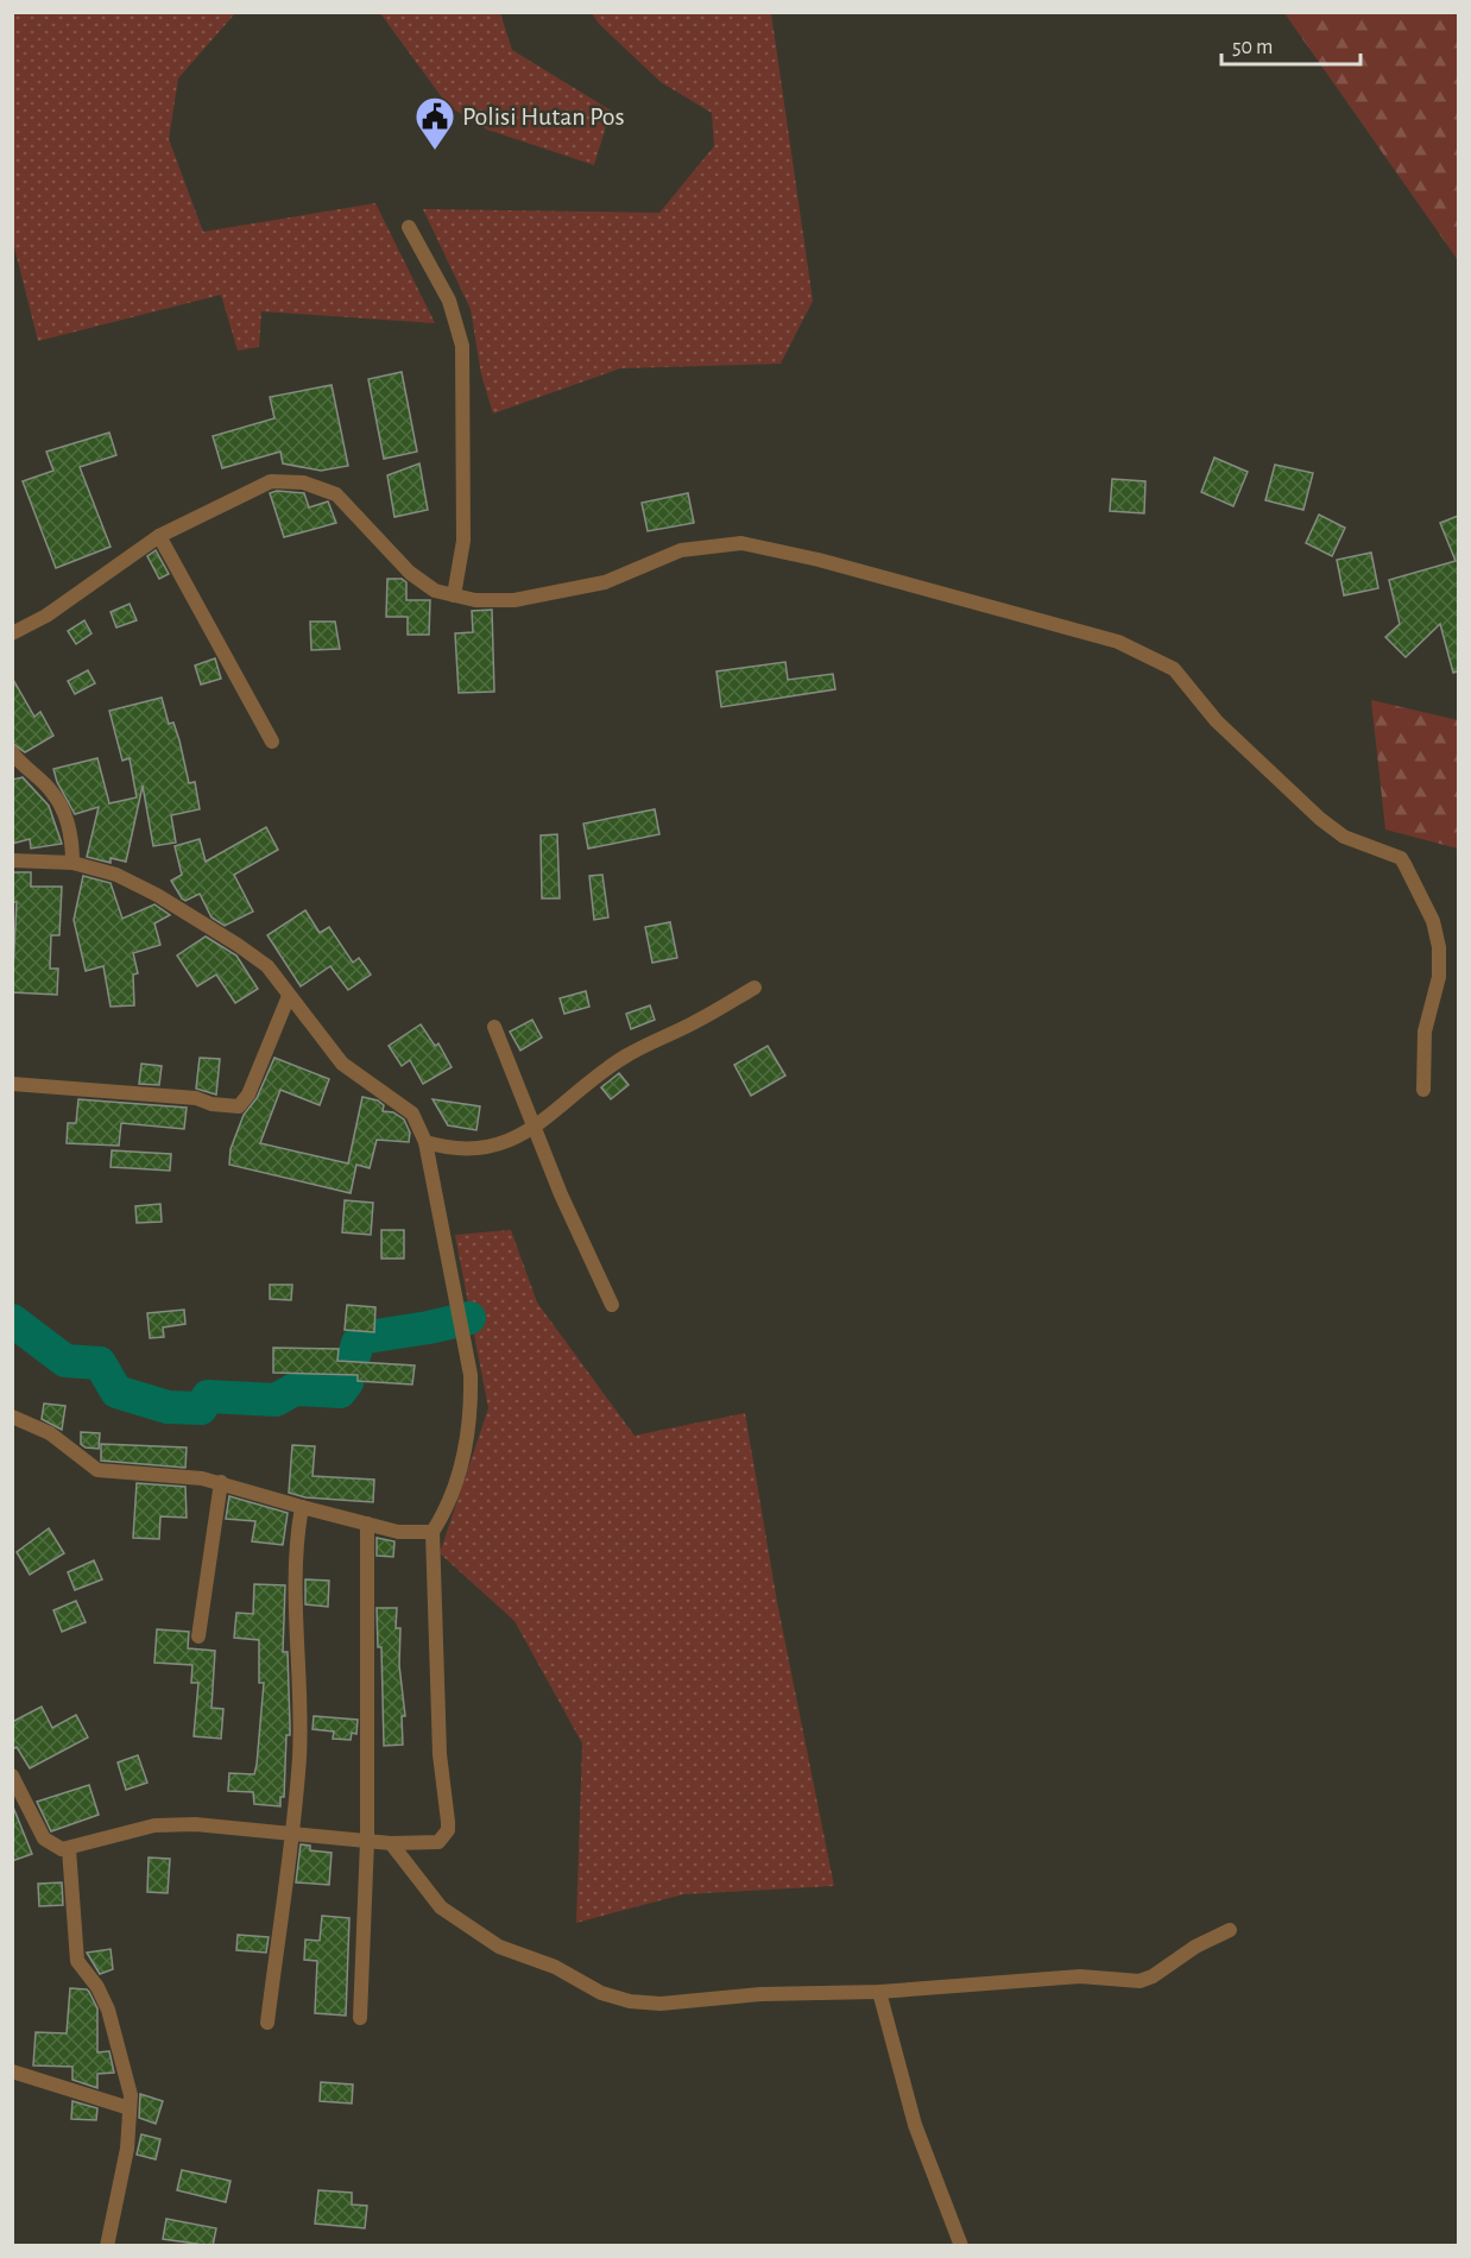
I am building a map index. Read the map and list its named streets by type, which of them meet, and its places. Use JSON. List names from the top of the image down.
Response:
{
  "places": {
    "public building": ["Polisi Hutan Pos"]
  },
  "scale_bar": "50 m"
}
